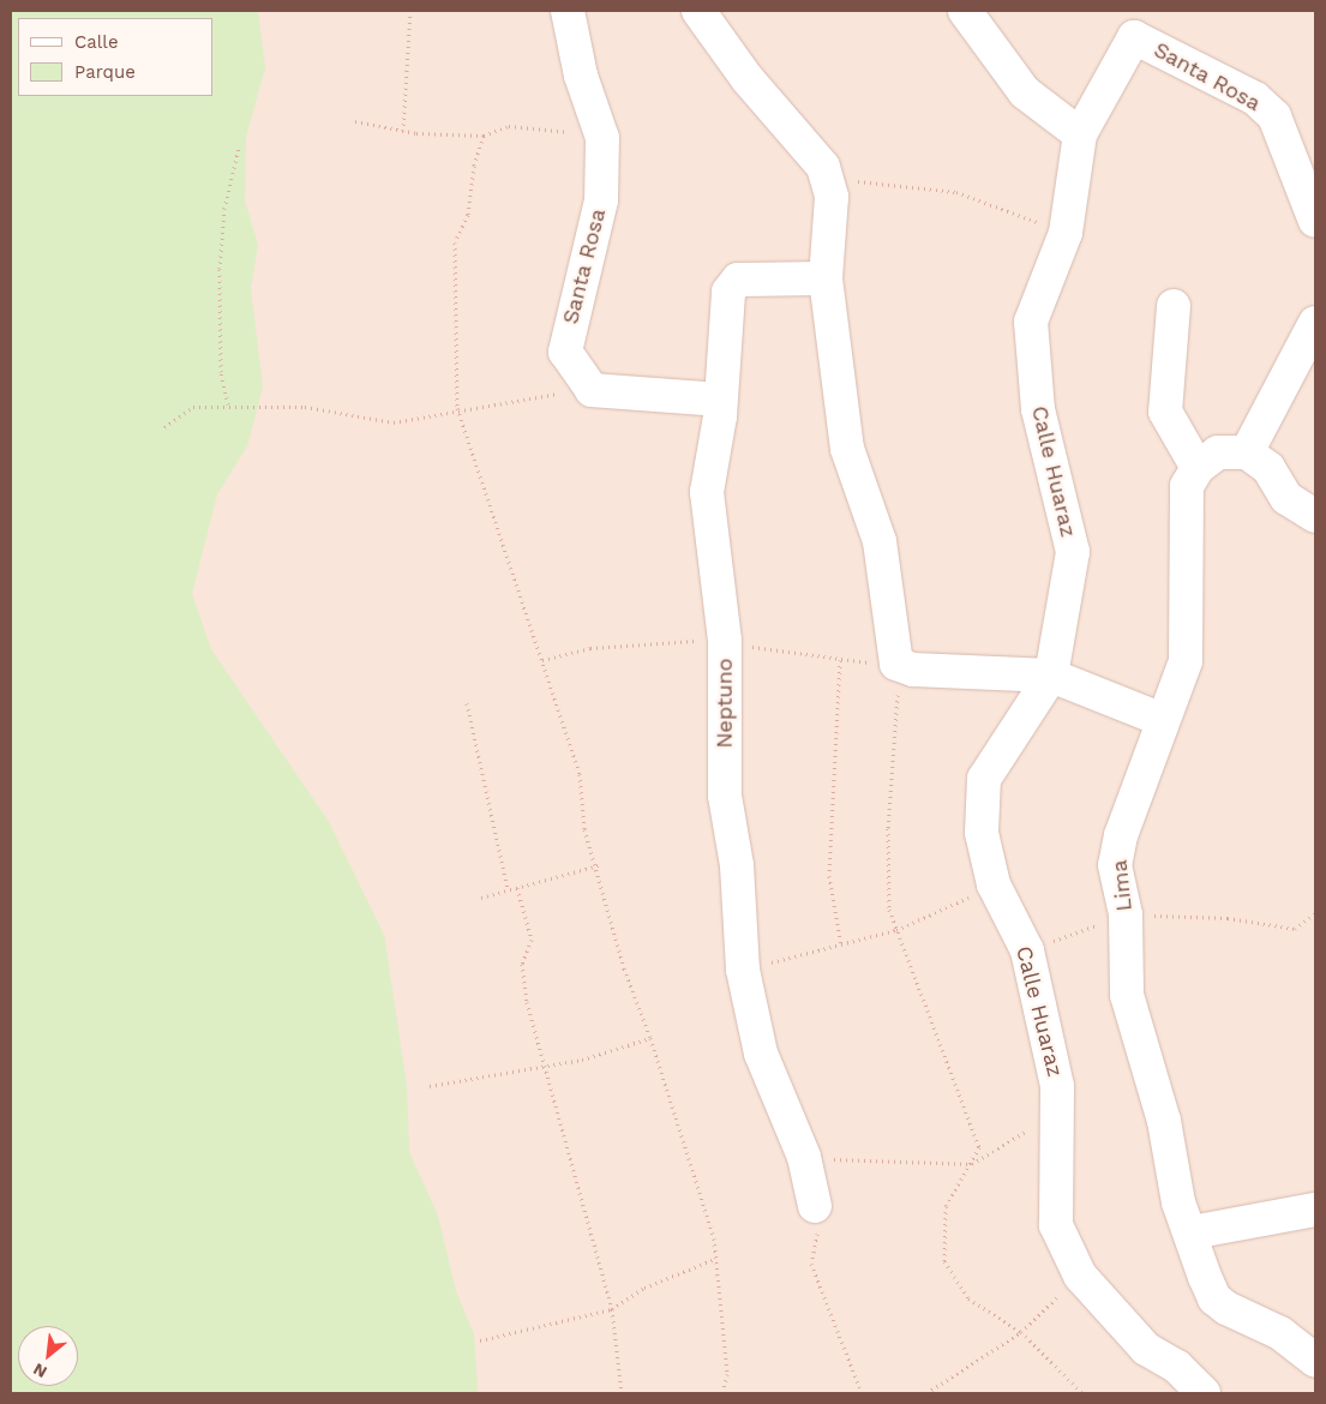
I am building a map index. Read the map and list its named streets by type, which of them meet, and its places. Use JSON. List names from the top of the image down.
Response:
{
  "streets": {
    "street": [
      "Santa Rosa",
      "Calle Huaraz",
      "Neptuno",
      "Lima"
    ]
  },
  "crossings": [
    ["Santa Rosa", "Calle Huaraz"]
  ],
  "legend": ["Calle", "Parque"],
  "north": "bottom left"
}
